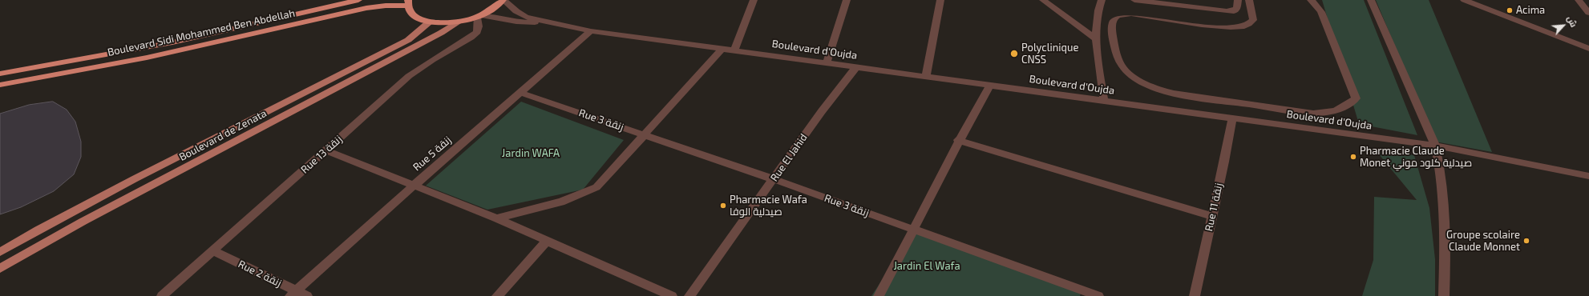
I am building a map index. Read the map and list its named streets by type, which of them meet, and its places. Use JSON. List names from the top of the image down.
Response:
{
  "streets": {
    "highway": ["Boulevard Sidi Mohammed Ben Abdellah"],
    "main road": ["Boulevard de Zenata"],
    "street": [
      "Boulevard d'Oujda",
      "Rue 3 زنقة",
      "Rue 5 زنقة",
      "Rue 13 زنقة",
      "Rue El Jahid",
      "Rue 11 زنقة",
      "Rue 2 زنقة"
    ]
  },
  "crossings": [
    ["Boulevard d'Oujda", "Rue 5 زنقة"],
    ["Boulevard d'Oujda", "Rue 13 زنقة"],
    ["Boulevard d'Oujda", "Rue El Jahid"],
    ["Boulevard d'Oujda", "Rue 11 زنقة"],
    ["Rue 3 زنقة", "Rue 5 زنقة"],
    ["Rue 3 زنقة", "Rue El Jahid"],
    ["Rue 5 زنقة", "Rue 2 زنقة"],
    ["Rue 13 زنقة", "Rue 2 زنقة"]
  ],
  "parks": ["Jardin WAFA", "Jardin El Wafa"],
  "places": [
    "Acima",
    "Polyclinique CNSS",
    "Pharmacie Claude Monet صيدلية كلود موني",
    "Pharmacie Wafa صيدلية الوفا",
    "Groupe scolaire Claude Monnet"
  ],
  "north": "top right"
}
